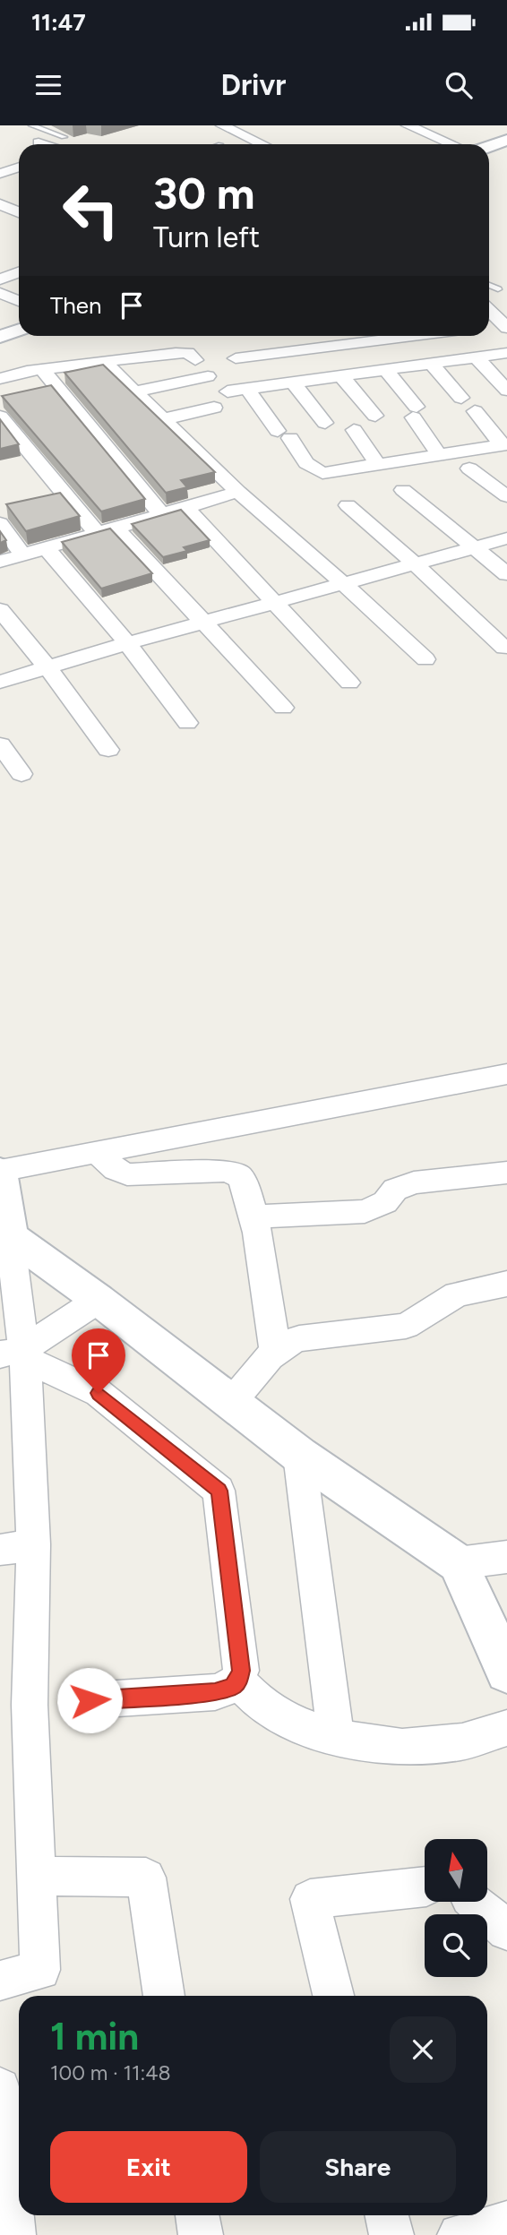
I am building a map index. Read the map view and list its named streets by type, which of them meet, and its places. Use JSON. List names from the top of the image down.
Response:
{
  "north": "top",
  "page": {
    "status": "11:47",
    "header": "Drivr",
    "turn": ["30 m", "Turn left"],
    "then": "Then",
    "heading": ["1 min", "100 m · 11:48"],
    "buttons": ["Exit", "Share"]
  }
}
